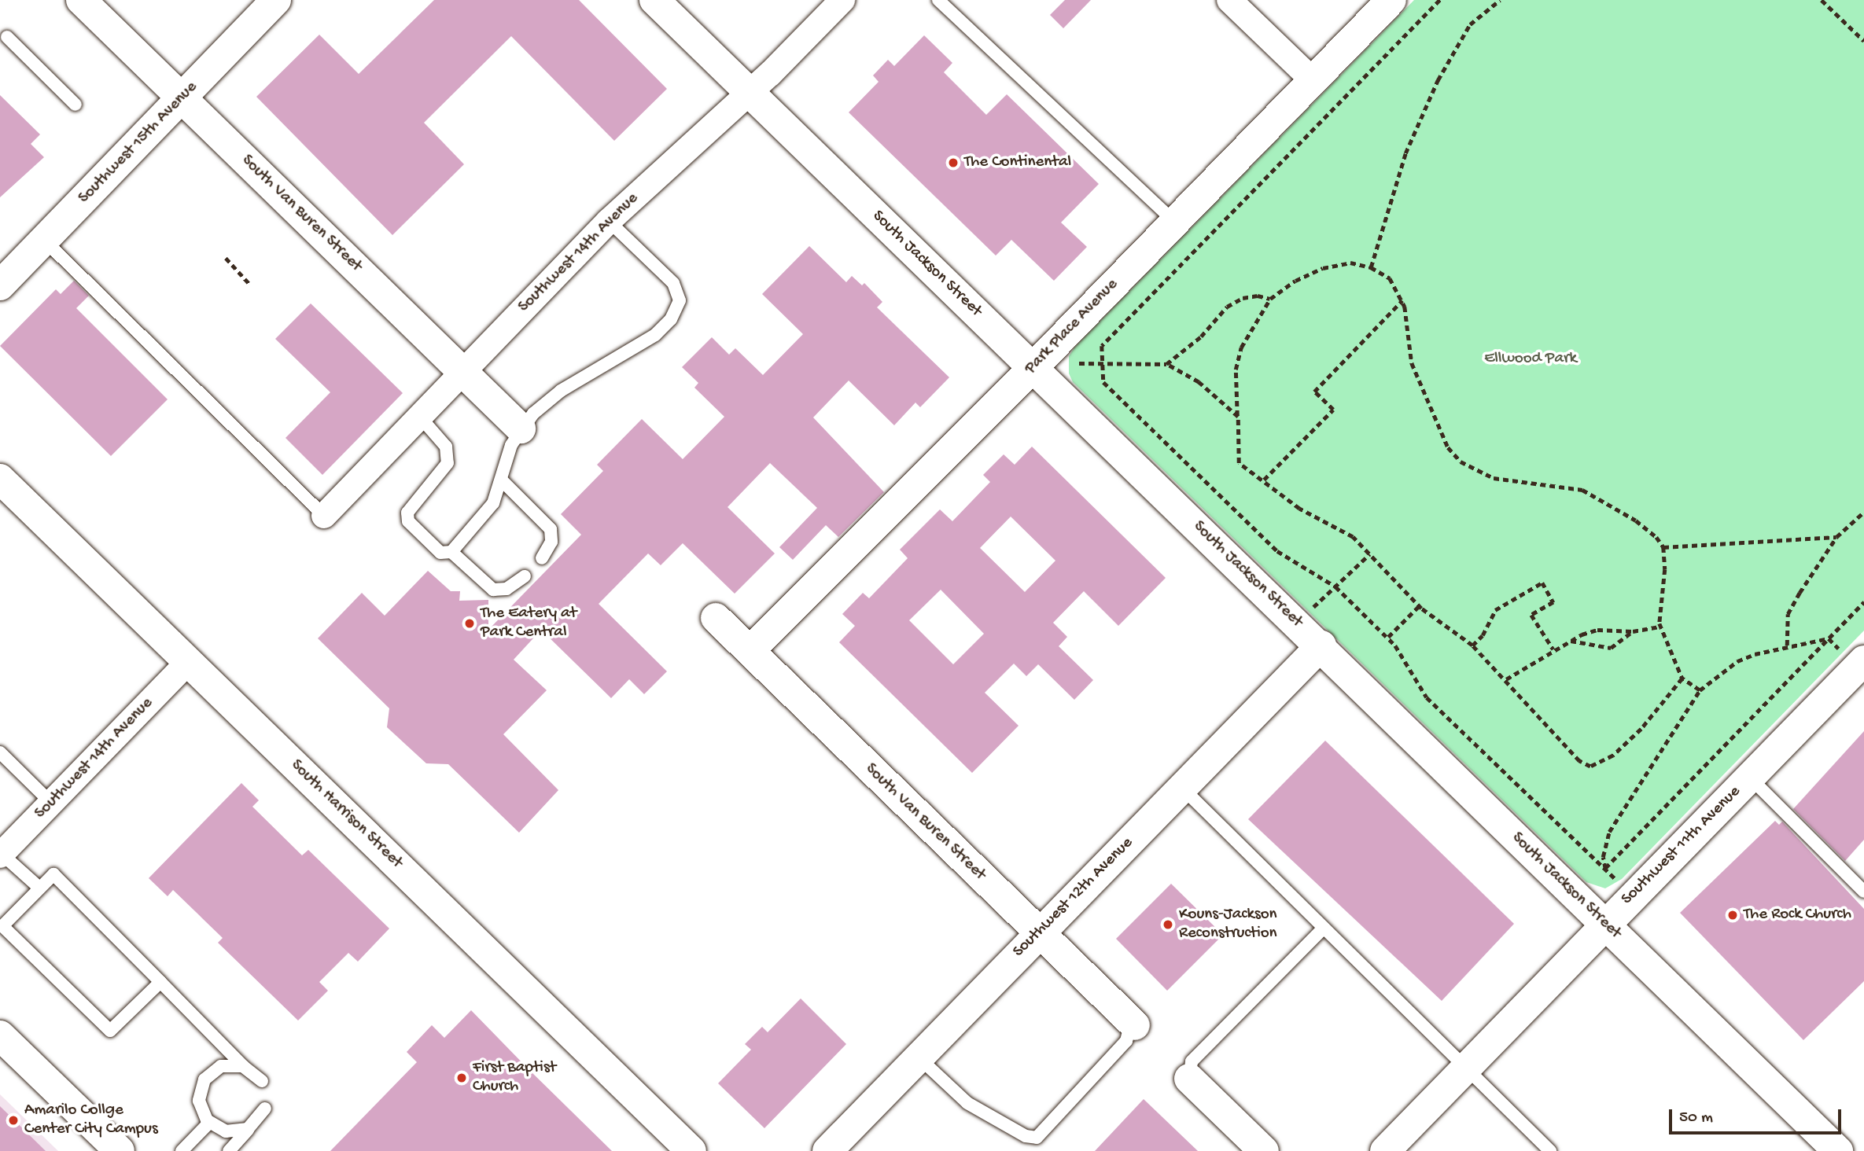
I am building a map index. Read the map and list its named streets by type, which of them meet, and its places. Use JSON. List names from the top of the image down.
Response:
{
  "streets": {
    "street": [
      "Southwest 15th Avenue",
      "South Van Buren Street",
      "Southwest 14th Avenue",
      "South Jackson Street",
      "Park Place Avenue",
      "South Harrison Street",
      "Southwest 11th Avenue",
      "Southwest 12th Avenue"
    ]
  },
  "crossings": [
    ["Southwest 15th Avenue", "South Van Buren Street"],
    ["South Van Buren Street", "Southwest 14th Avenue"],
    ["South Van Buren Street", "Park Place Avenue"],
    ["South Van Buren Street", "Southwest 12th Avenue"],
    ["Southwest 14th Avenue", "South Jackson Street"],
    ["Southwest 14th Avenue", "South Harrison Street"],
    ["South Jackson Street", "Park Place Avenue"],
    ["South Jackson Street", "Southwest 11th Avenue"],
    ["South Jackson Street", "Southwest 12th Avenue"]
  ],
  "parks": ["Ellwood Park"],
  "places": [
    "The Continental",
    "The Eatery at Park Central",
    "The Rock Church",
    "Kouns-Jackson Reconstruction",
    "First Baptist Church",
    "Amarilo Collge Center City Campus"
  ],
  "scale_bar": "50 m"
}
